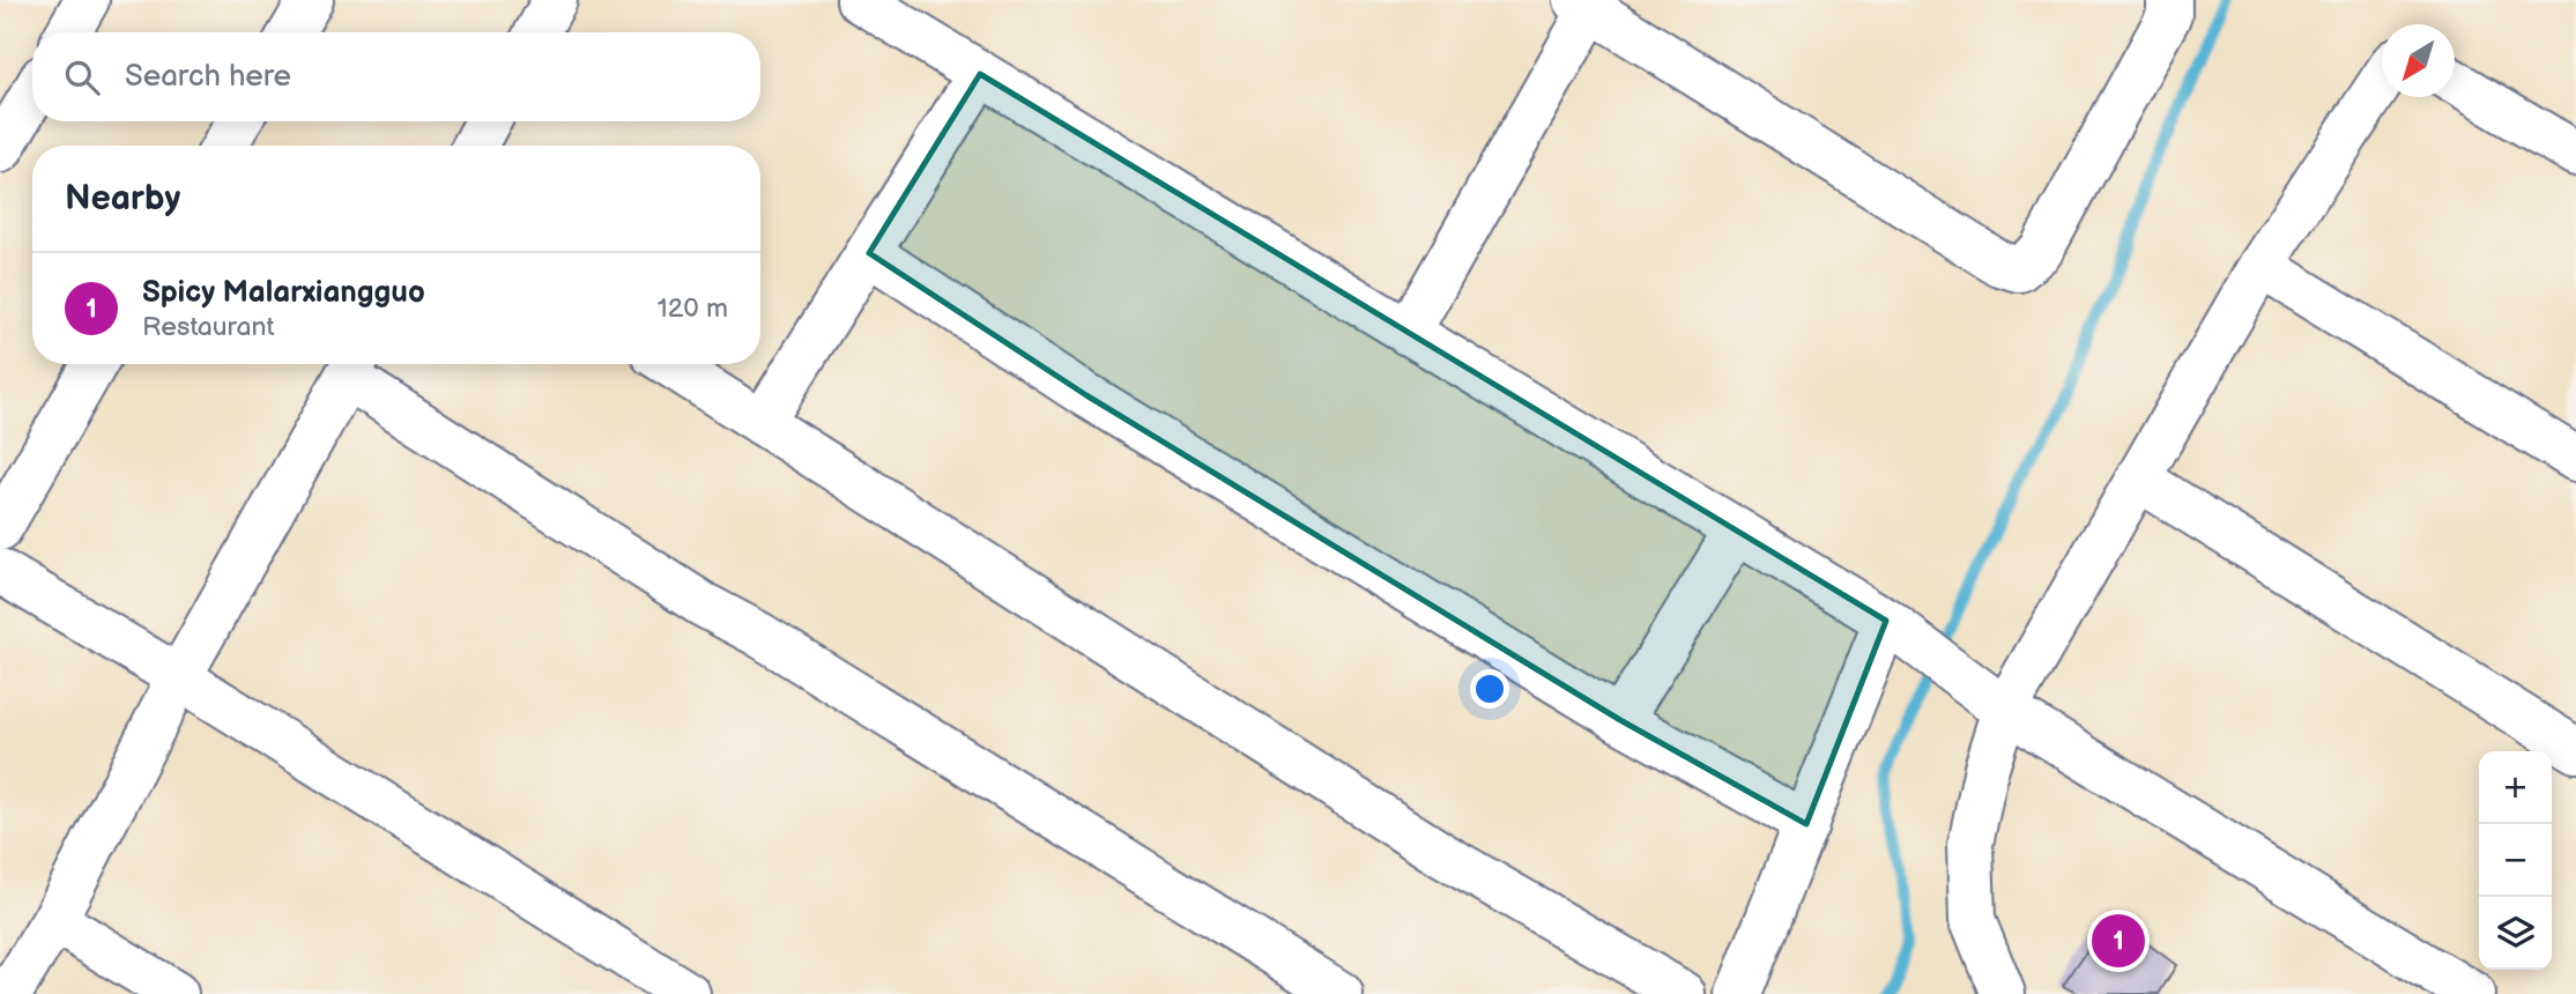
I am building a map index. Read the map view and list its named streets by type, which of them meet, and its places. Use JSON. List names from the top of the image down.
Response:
{
  "north": "bottom left",
  "page": {
    "search": "Search here",
    "heading": "Nearby",
    "list": [
      {
        "mark": "1",
        "name": "Spicy Malarxiangguo",
        "note": "Restaurant",
        "value": "120 m"
      }
    ],
    "map_buttons": ["+", "−"],
    "pins": "1"
  }
}
